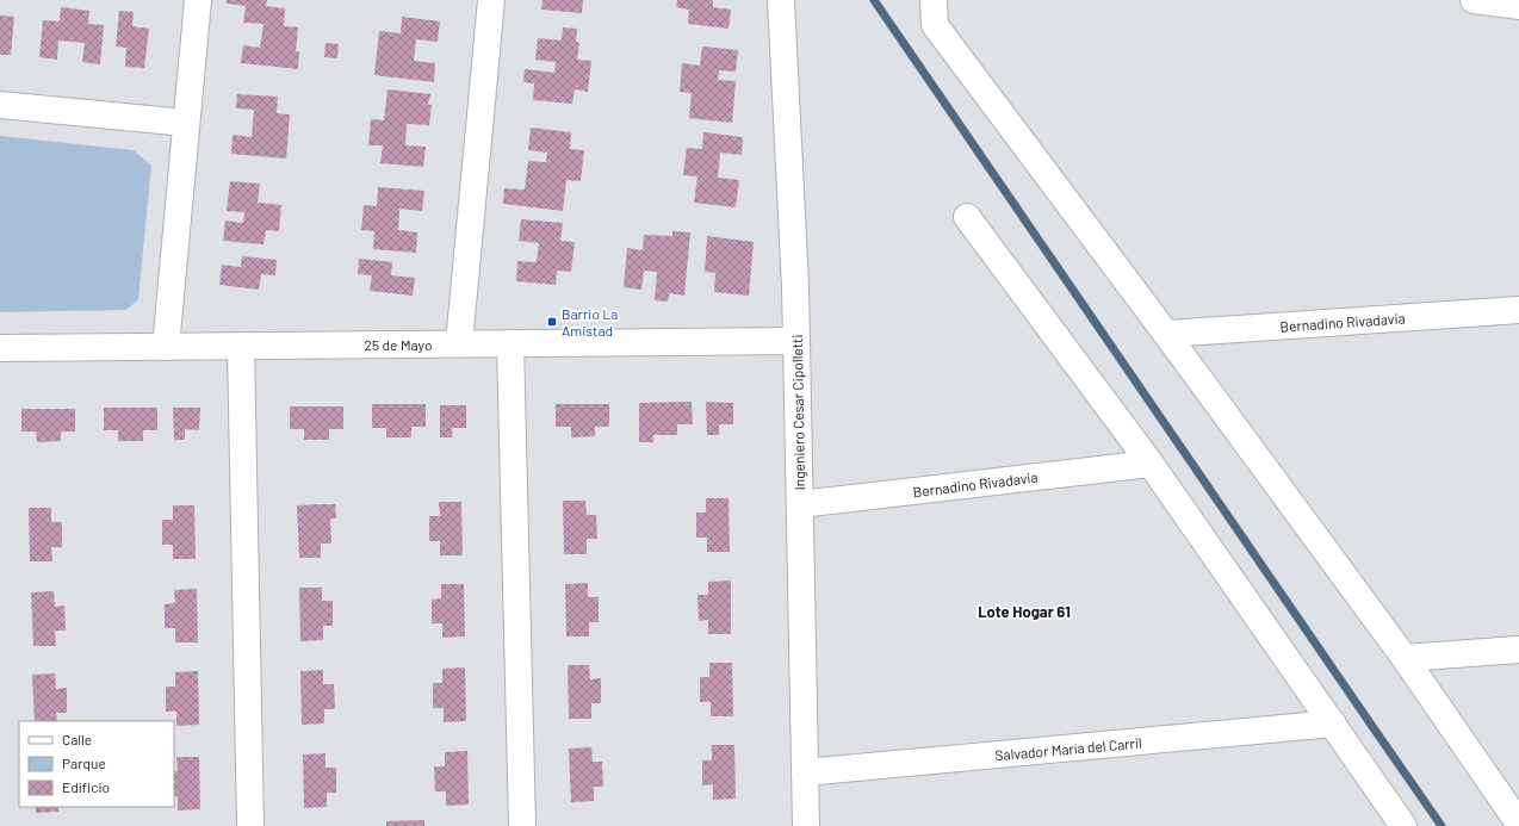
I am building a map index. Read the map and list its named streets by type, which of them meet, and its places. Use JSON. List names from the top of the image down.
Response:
{
  "streets": {
    "street": [
      "Bernadino Rivadavia",
      "25 de Mayo",
      "Ingeniero Cesar Cipolletti",
      "Salvador María del Carril"
    ]
  },
  "crossings": [
    ["Bernadino Rivadavia", "Ingeniero Cesar Cipolletti"],
    ["25 de Mayo", "Ingeniero Cesar Cipolletti"],
    ["Ingeniero Cesar Cipolletti", "Salvador María del Carril"]
  ],
  "districts": ["Lote Hogar 61"],
  "places": {
    "transit": ["Barrio La Amistad"]
  },
  "legend": ["Calle", "Parque", "Edificio"]
}
